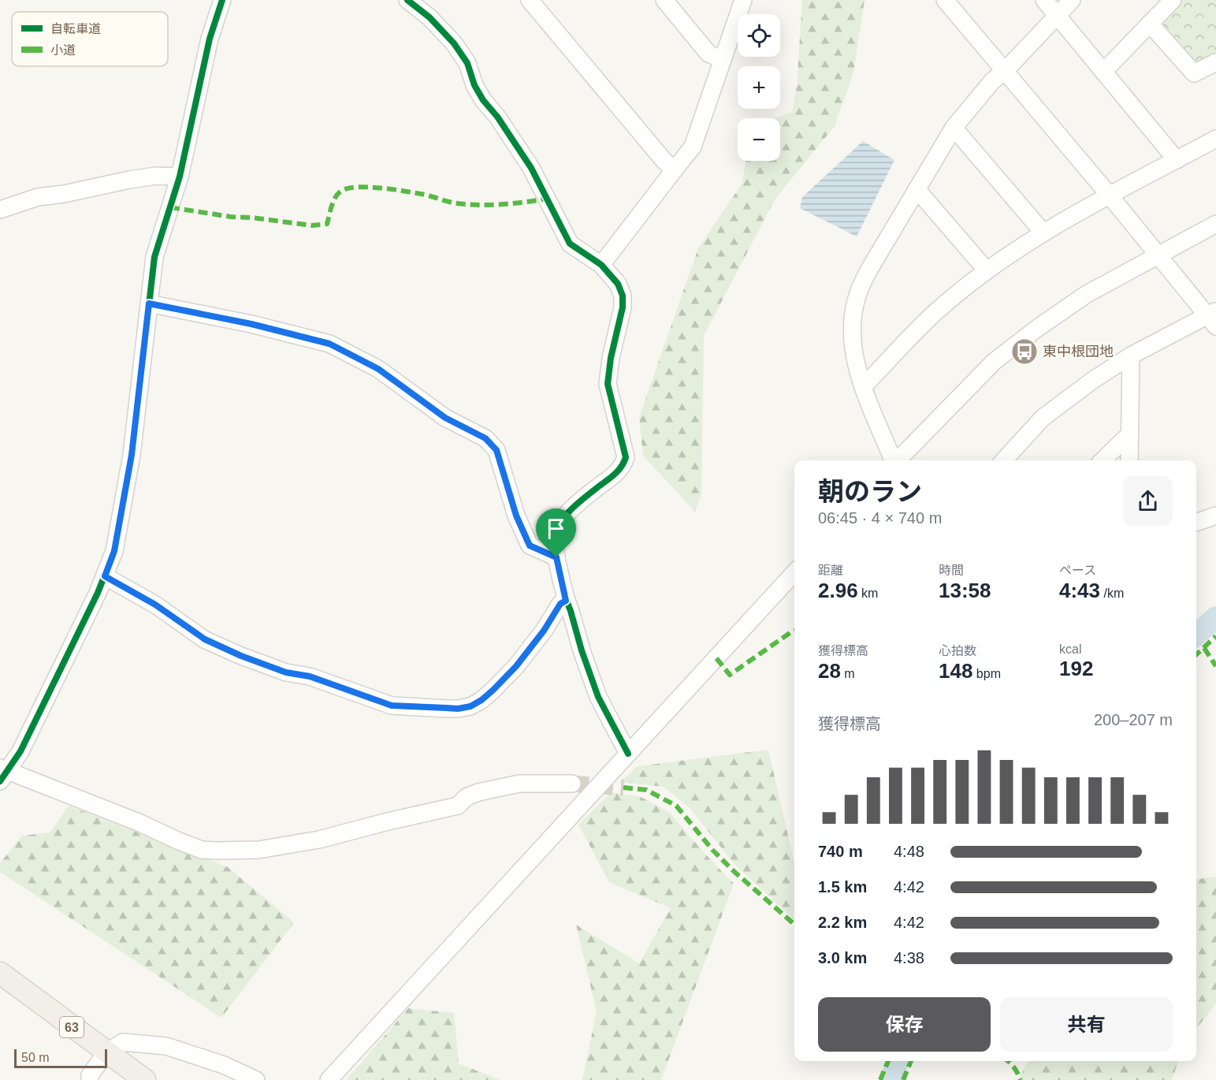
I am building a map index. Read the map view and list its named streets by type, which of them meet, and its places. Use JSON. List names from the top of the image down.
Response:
{
  "streets": {
    "main road": ["63"]
  },
  "places": {
    "bus stop": ["東中根団地"]
  },
  "legend": ["自転車道", "小道"],
  "scale_bar": "50 m",
  "page": {
    "map_buttons": ["+", "−"],
    "heading": ["朝のラン", "06:45 · 4 × 740 m"],
    "stats": [
      ["距離", "2.96 km"],
      ["時間", "13:58"],
      ["ペース", "4:43 /km"],
      ["獲得標高", "28 m"],
      ["心拍数", "148 bpm"],
      ["kcal", "192"]
    ],
    "chart": ["獲得標高", "200–207 m"],
    "list": [
      {
        "name": "740 m",
        "note": "4:48"
      },
      {
        "name": "1.5 km",
        "note": "4:42"
      },
      {
        "name": "2.2 km",
        "note": "4:42"
      },
      {
        "name": "3.0 km",
        "note": "4:38"
      }
    ],
    "buttons": ["保存", "共有"],
    "scale": "50 m"
  }
}
